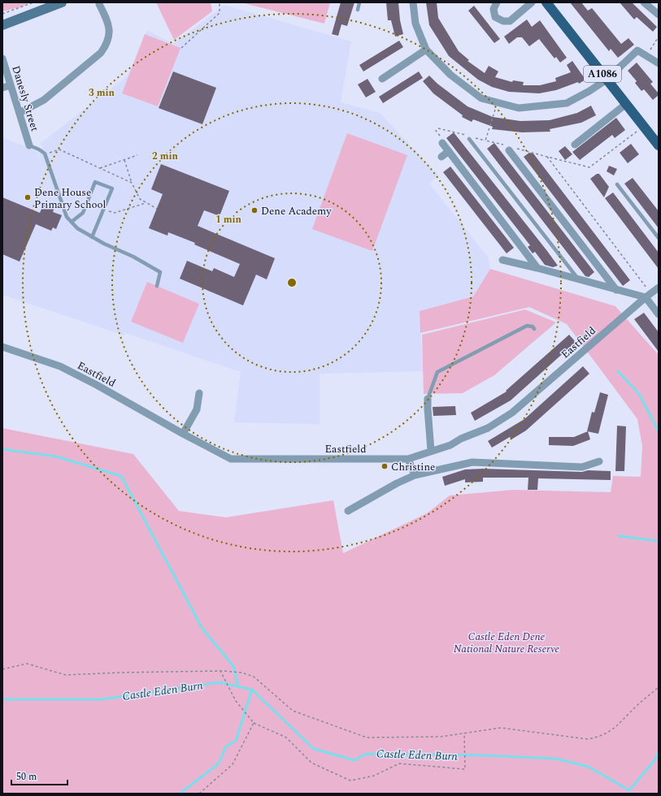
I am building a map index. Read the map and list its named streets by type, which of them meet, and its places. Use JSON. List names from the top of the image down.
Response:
{
  "streets": {
    "main road": ["A1086"],
    "street": ["Danesly Street", "Eastfield"]
  },
  "water": ["Castle Eden Burn"],
  "parks": ["Castle Eden Dene National Nature Reserve"],
  "places": ["Dene House Primary School", "Dene Academy", "Christine"],
  "scale_bar": "50 m",
  "rings": ["3 min", "2 min", "1 min"]
}
